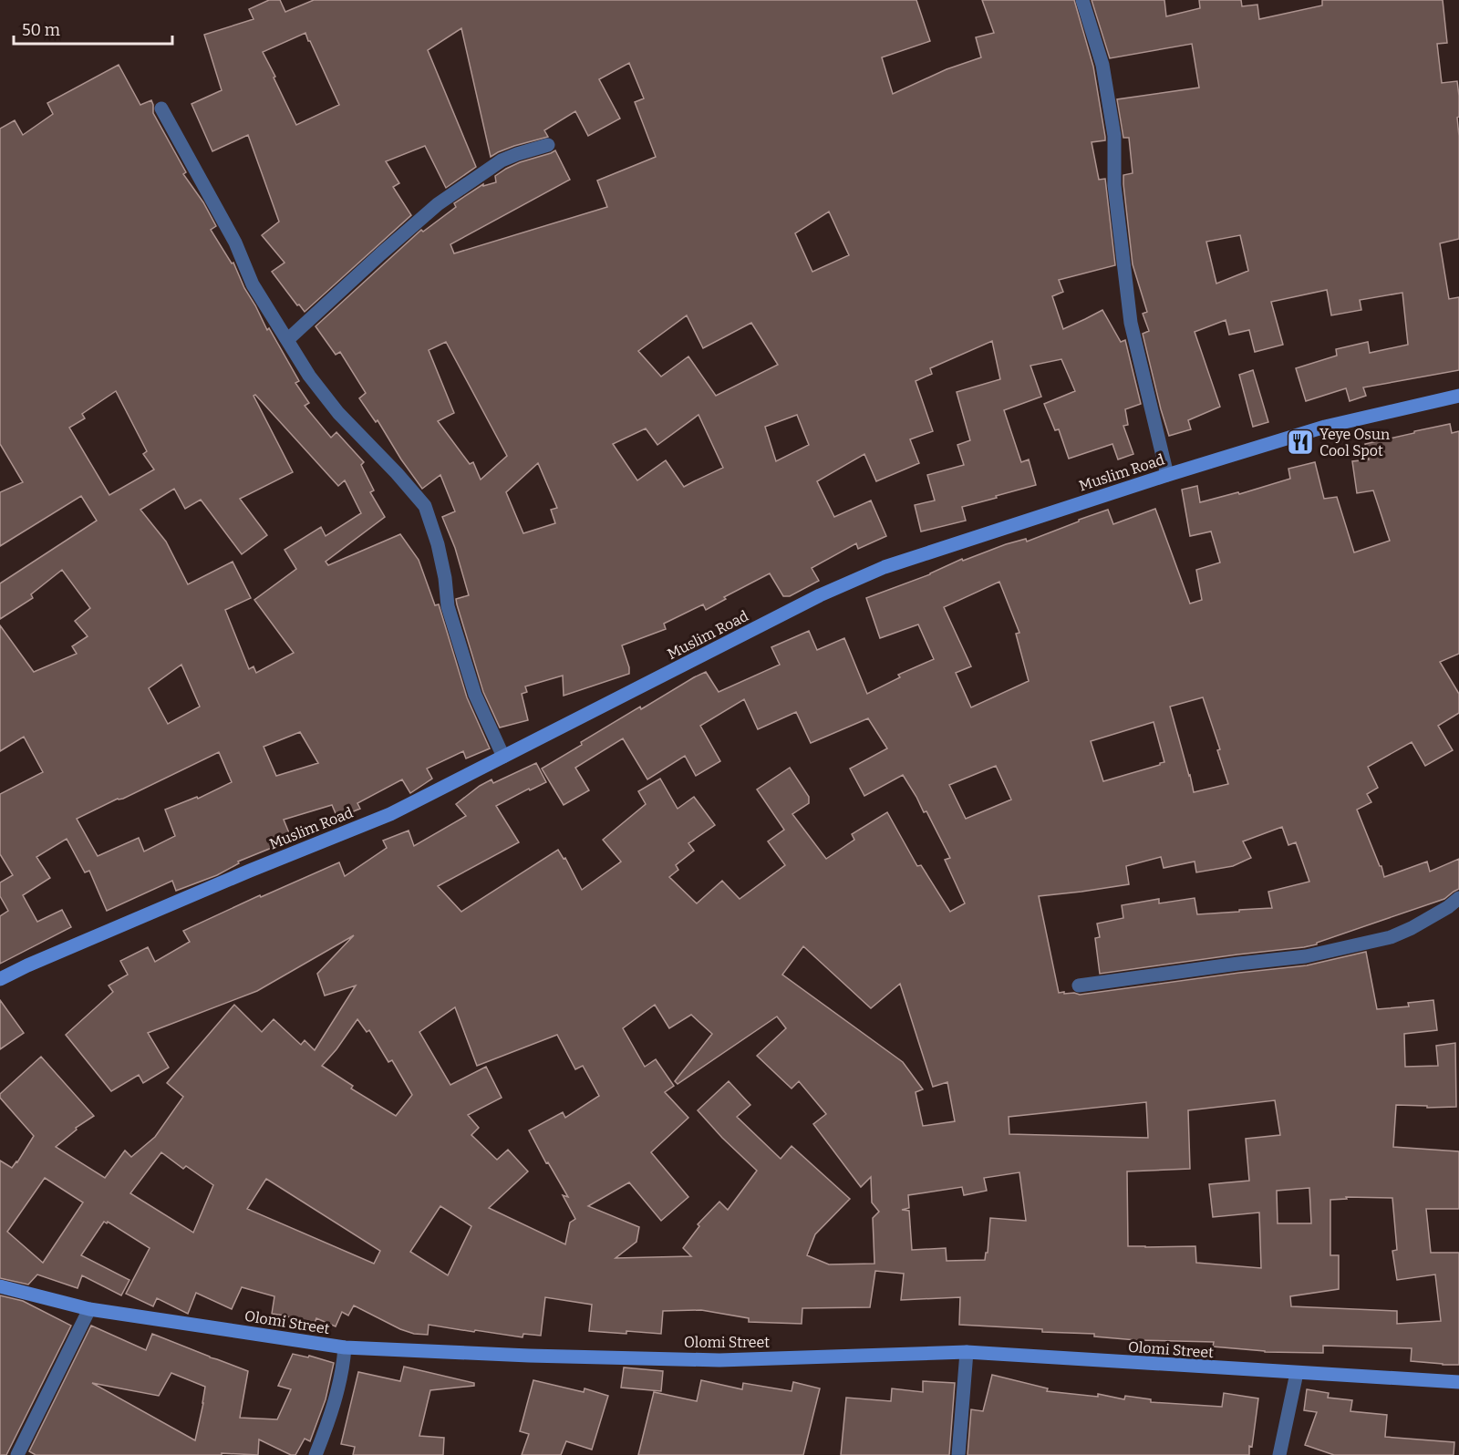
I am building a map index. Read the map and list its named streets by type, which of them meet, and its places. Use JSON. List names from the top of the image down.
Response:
{
  "streets": {
    "street": ["Muslim Road", "Olomi Street"]
  },
  "places": {
    "restaurant": ["Yeye Osun Cool Spot"]
  },
  "scale_bar": "50 m"
}
